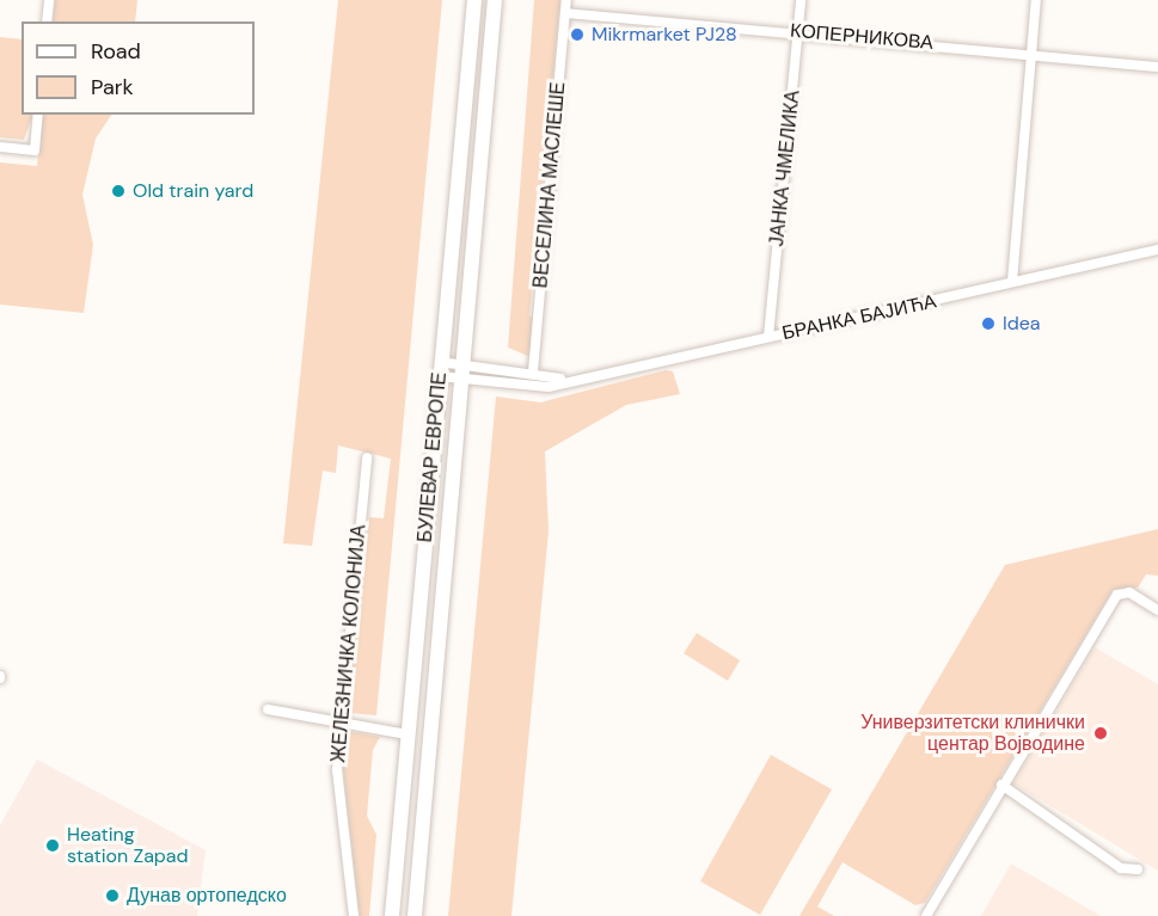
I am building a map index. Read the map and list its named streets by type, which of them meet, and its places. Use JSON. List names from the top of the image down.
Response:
{
  "streets": {
    "main road": ["БУЛЕВАР ЕВРОПЕ"],
    "street": [
      "КОПЕРНИКОВА",
      "ЈАНКА ЧМЕЛИКА",
      "ВЕСЕЛИНА МАСЛЕШЕ",
      "БРАНКА БАЈИЋА",
      "ЖЕЛЕЗНИЧКА КОЛОНИЈА"
    ]
  },
  "crossings": [
    ["КОПЕРНИКОВА", "ЈАНКА ЧМЕЛИКА"],
    ["КОПЕРНИКОВА", "ВЕСЕЛИНА МАСЛЕШЕ"],
    ["ЈАНКА ЧМЕЛИКА", "БРАНКА БАЈИЋА"],
    ["ВЕСЕЛИНА МАСЛЕШЕ", "БРАНКА БАЈИЋА"],
    ["БРАНКА БАЈИЋА", "БУЛЕВАР ЕВРОПЕ"]
  ],
  "places": [
    "Mikrmarket PJ28",
    "Old train yard",
    "Idea",
    "Универзитетски клинички центар Војводине",
    "Heating station Zapad",
    "Дунав ортопедско"
  ],
  "legend": ["Road", "Park"]
}
